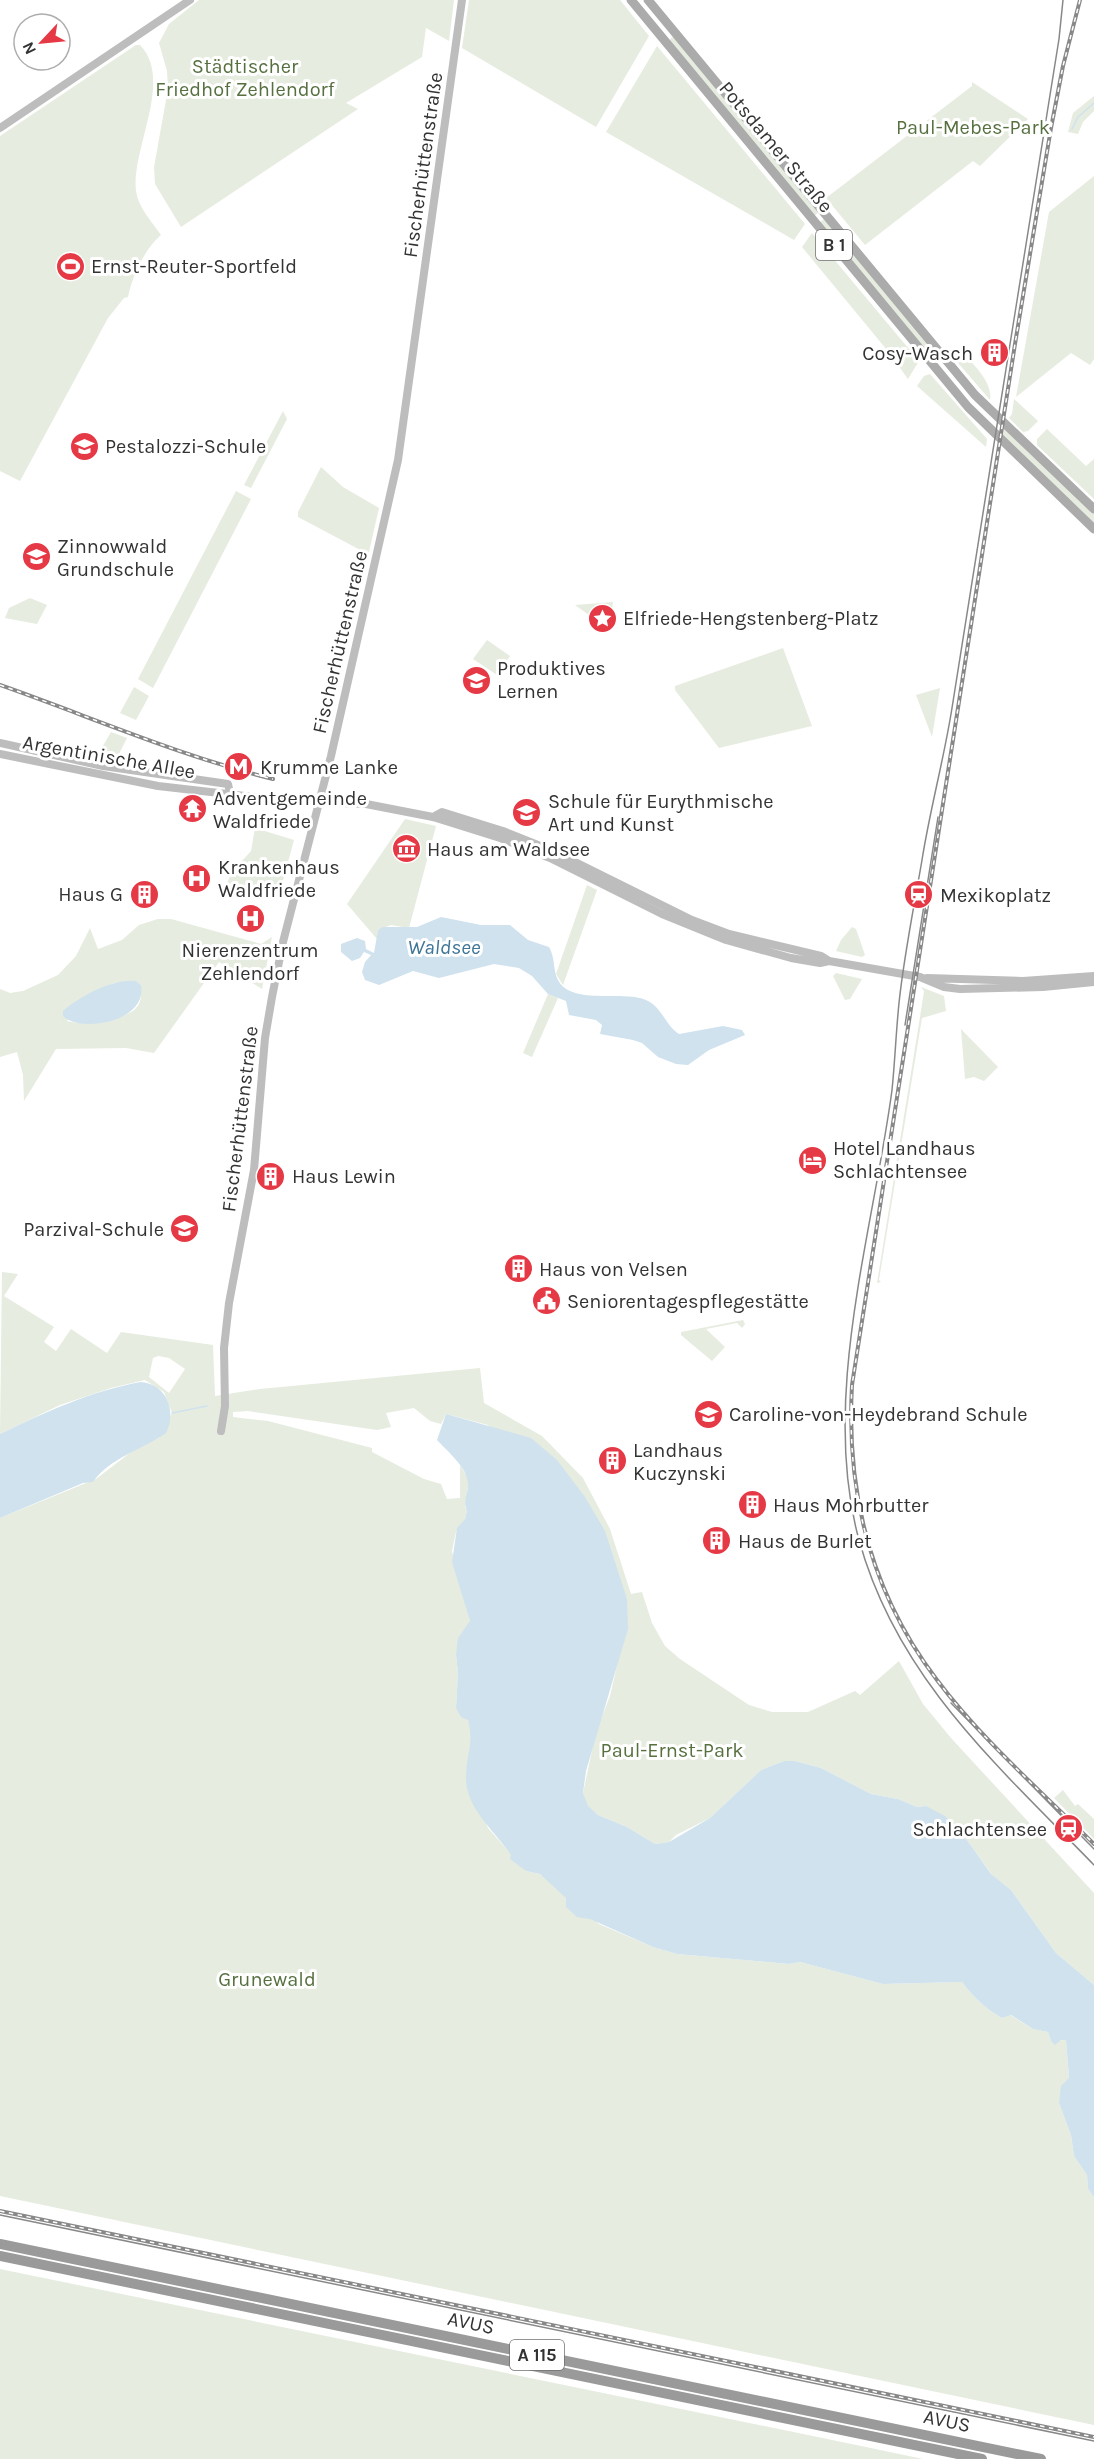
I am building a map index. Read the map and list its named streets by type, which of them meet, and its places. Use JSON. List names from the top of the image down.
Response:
{
  "streets": {
    "highway": ["AVUS", "A 115"],
    "main road": [
      "Potsdamer Straße",
      "Fischerhüttenstraße",
      "B 1",
      "Argentinische Allee"
    ]
  },
  "crossings": [
    ["Fischerhüttenstraße", "Argentinische Allee"]
  ],
  "water": ["Waldsee"],
  "parks": [
    "Städtischer Friedhof Zehlendorf",
    "Paul-Mebes-Park",
    "Paul-Ernst-Park",
    "Grunewald"
  ],
  "places": {
    "sports": ["Ernst-Reuter-Sportfeld"],
    "building": [
      "Cosy-Wasch",
      "Haus G",
      "Haus Lewin",
      "Haus von Velsen",
      "Landhaus Kuczynski",
      "Haus Mohrbutter",
      "Haus de Burlet"
    ],
    "school or university": [
      "Pestalozzi-Schule",
      "Zinnowwald Grundschule",
      "Produktives Lernen",
      "Schule für Eurythmische Art und Kunst",
      "Parzival-Schule",
      "Caroline-von-Heydebrand Schule"
    ],
    "place": ["Elfriede-Hengstenberg-Platz"],
    "metro station": ["Krumme Lanke"],
    "temple": ["Adventgemeinde Waldfriede"],
    "museum": ["Haus am Waldsee"],
    "hospital": ["Krankenhaus Waldfriede", "Nierenzentrum Zehlendorf"],
    "station": ["Mexikoplatz", "Schlachtensee"],
    "hotel": ["Hotel Landhaus Schlachtensee"],
    "public building": ["Seniorentagespflegestätte"]
  },
  "north": "bottom left"
}
